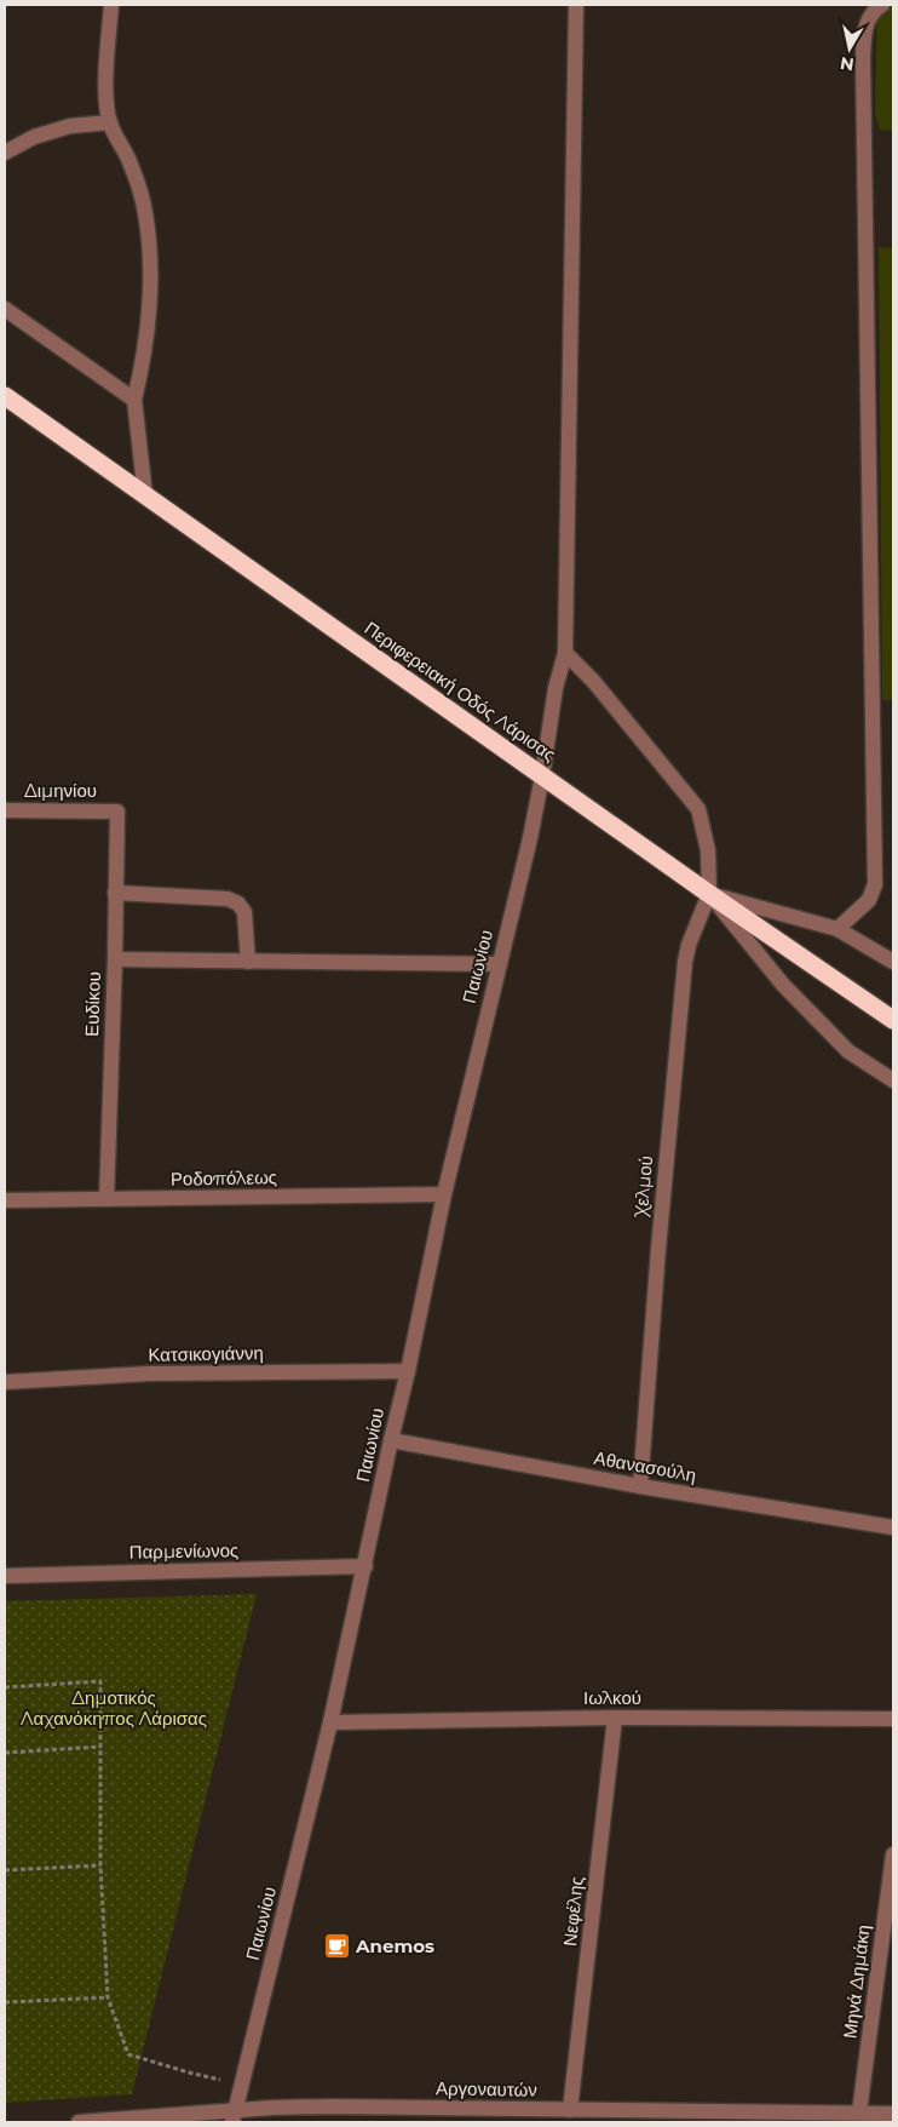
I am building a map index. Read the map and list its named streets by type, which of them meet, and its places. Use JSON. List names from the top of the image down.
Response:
{
  "streets": {
    "highway": ["Περιφερειακή Οδός Λάρισας"],
    "street": [
      "Διμηνίου",
      "Παιωνίου",
      "Ευδίκου",
      "Ροδοπόλεως",
      "Χελμού",
      "Κατσικογιάννη",
      "Αθανασούλη",
      "Παρμενίωνος",
      "Ιωλκού",
      "Νεφέλης",
      "Μηνά Δημάκη",
      "Αργοναυτών"
    ]
  },
  "crossings": [
    ["Περιφερειακή Οδός Λάρισας", "Παιωνίου"],
    ["Περιφερειακή Οδός Λάρισας", "Χελμού"],
    ["Διμηνίου", "Ευδίκου"],
    ["Παιωνίου", "Ροδοπόλεως"],
    ["Παιωνίου", "Κατσικογιάννη"],
    ["Παιωνίου", "Αθανασούλη"],
    ["Παιωνίου", "Παρμενίωνος"],
    ["Παιωνίου", "Ιωλκού"],
    ["Παιωνίου", "Αργοναυτών"],
    ["Ευδίκου", "Ροδοπόλεως"],
    ["Χελμού", "Αθανασούλη"],
    ["Ιωλκού", "Νεφέλης"],
    ["Νεφέλης", "Αργοναυτών"],
    ["Μηνά Δημάκη", "Αργοναυτών"]
  ],
  "parks": ["Δημοτικός Λαχανόκηπος Λάρισας"],
  "places": {
    "cafe": ["Anemos"]
  },
  "north": "bottom"
}
